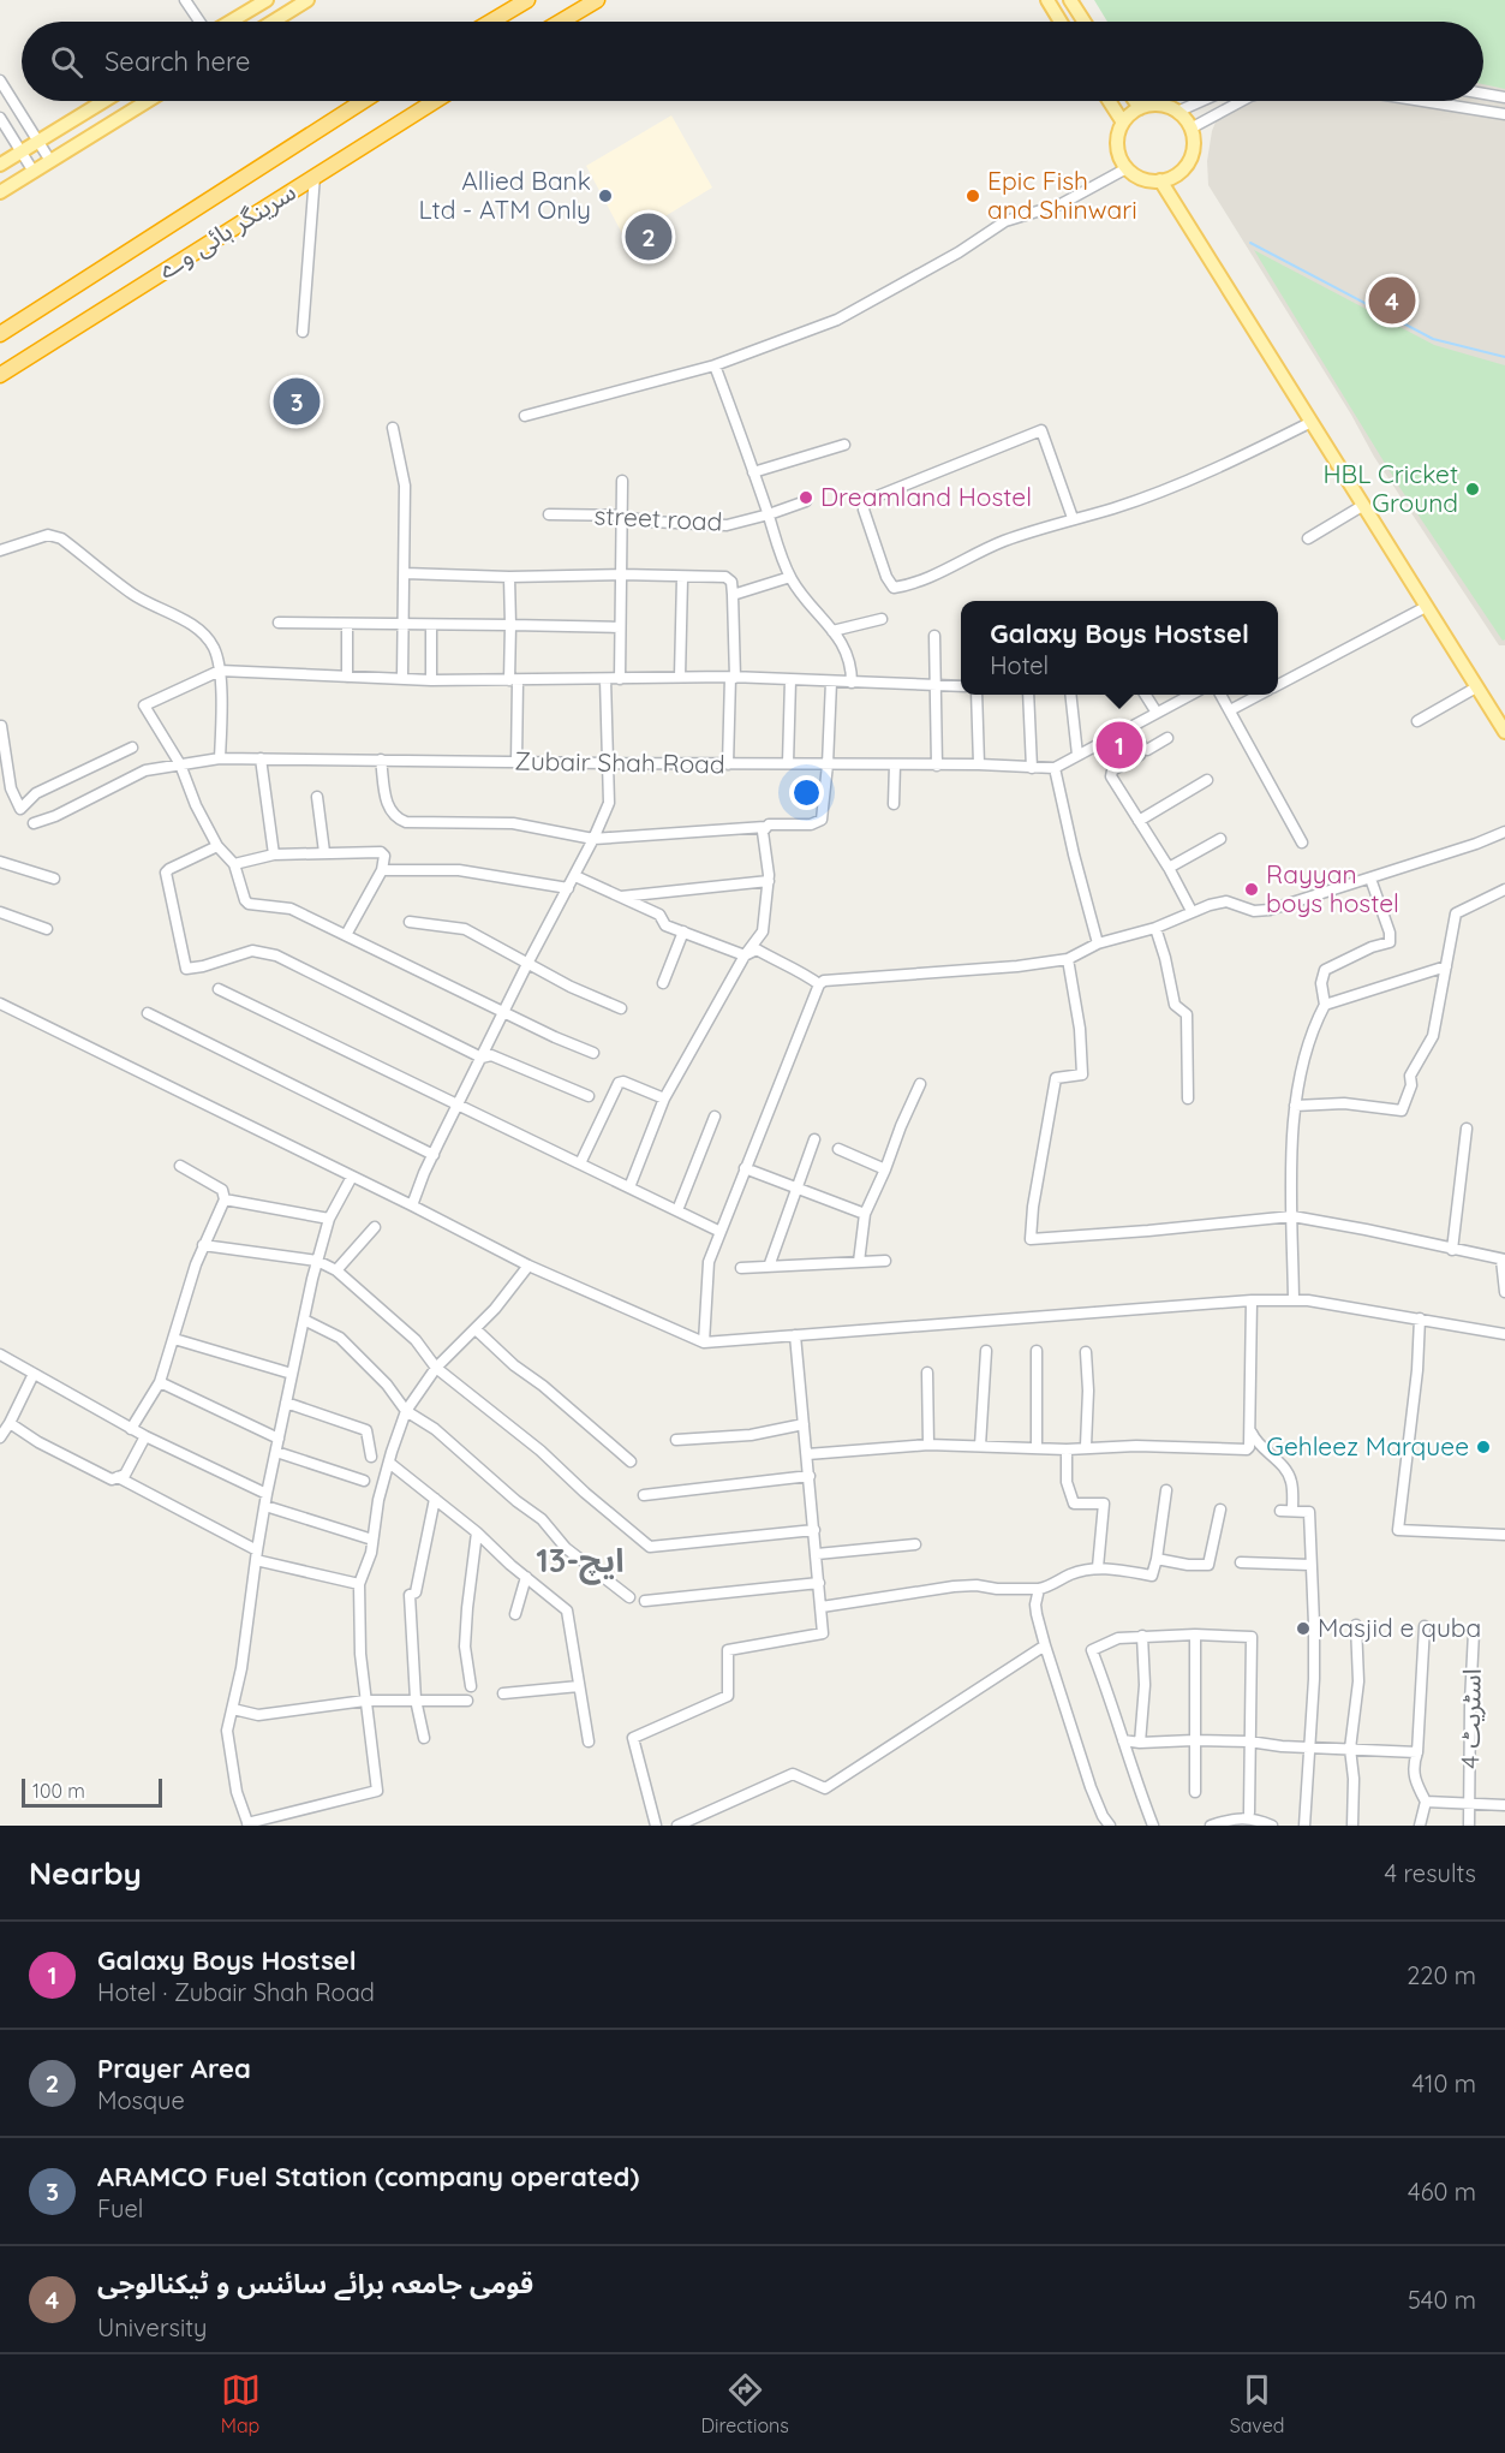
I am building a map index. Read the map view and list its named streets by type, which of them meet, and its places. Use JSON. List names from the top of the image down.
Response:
{
  "streets": {
    "highway": ["سرینگر ہائی وے"],
    "street": ["street road", "Zubair Shah Road", "اسٹریٹ 4"]
  },
  "districts": ["ایچ-13"],
  "places": [
    "Allied Bank Ltd - ATM Only",
    "Epic Fish and Shinwari",
    "HBL Cricket Ground",
    "Dreamland Hostel",
    "Rayyan boys hostel",
    "Gehleez Marquee",
    "Masjid e quba"
  ],
  "scale_bar": "100 m",
  "page": {
    "search": "Search here",
    "pins": [
      "2",
      "4",
      "3",
      "1"
    ],
    "popup": ["Galaxy Boys Hostsel", "Hotel"],
    "scale": "100 m",
    "heading": ["Nearby", "4 results"],
    "list": [
      {
        "mark": "1",
        "name": "Galaxy Boys Hostsel",
        "note": "Hotel · Zubair Shah Road",
        "value": "220 m"
      },
      {
        "mark": "2",
        "name": "Prayer Area",
        "note": "Mosque",
        "value": "410 m"
      },
      {
        "mark": "3",
        "name": "ARAMCO Fuel Station (company operated)",
        "note": "Fuel",
        "value": "460 m"
      },
      {
        "mark": "4",
        "name": "قومی جامعہ برائے سائنس و ٹیکنالوجی",
        "note": "University",
        "value": "540 m"
      }
    ],
    "nav": ["Map", "Directions", "Saved"]
  }
}
